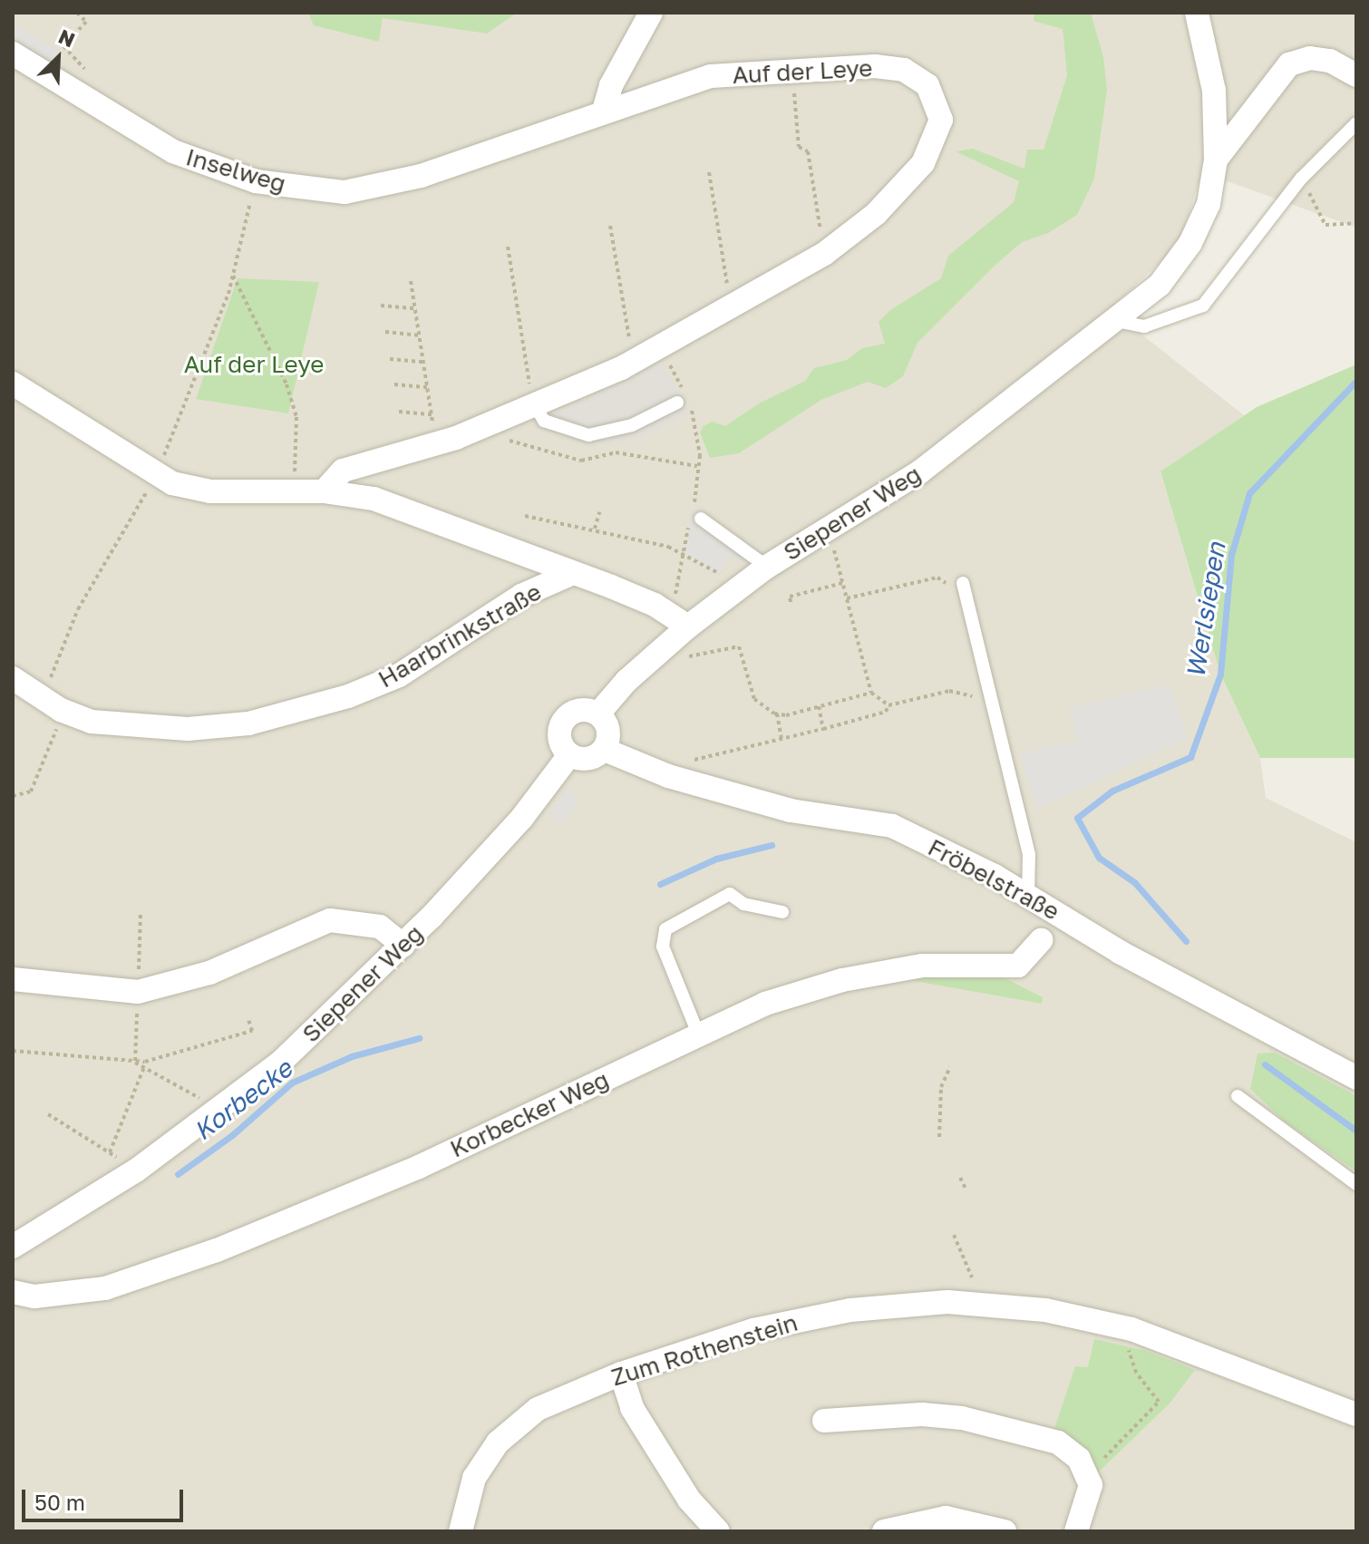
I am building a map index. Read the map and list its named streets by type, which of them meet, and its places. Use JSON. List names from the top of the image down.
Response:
{
  "streets": {
    "street": [
      "Auf der Leye",
      "Inselweg",
      "Siepener Weg",
      "Haarbrinkstraße",
      "Fröbelstraße",
      "Korbecker Weg",
      "Zum Rothenstein"
    ]
  },
  "crossings": [
    ["Auf der Leye", "Inselweg"],
    ["Siepener Weg", "Fröbelstraße"]
  ],
  "water": ["Werlsiepen", "Korbecke"],
  "parks": ["Auf der Leye"],
  "scale_bar": "50 m",
  "north": "top right"
}
